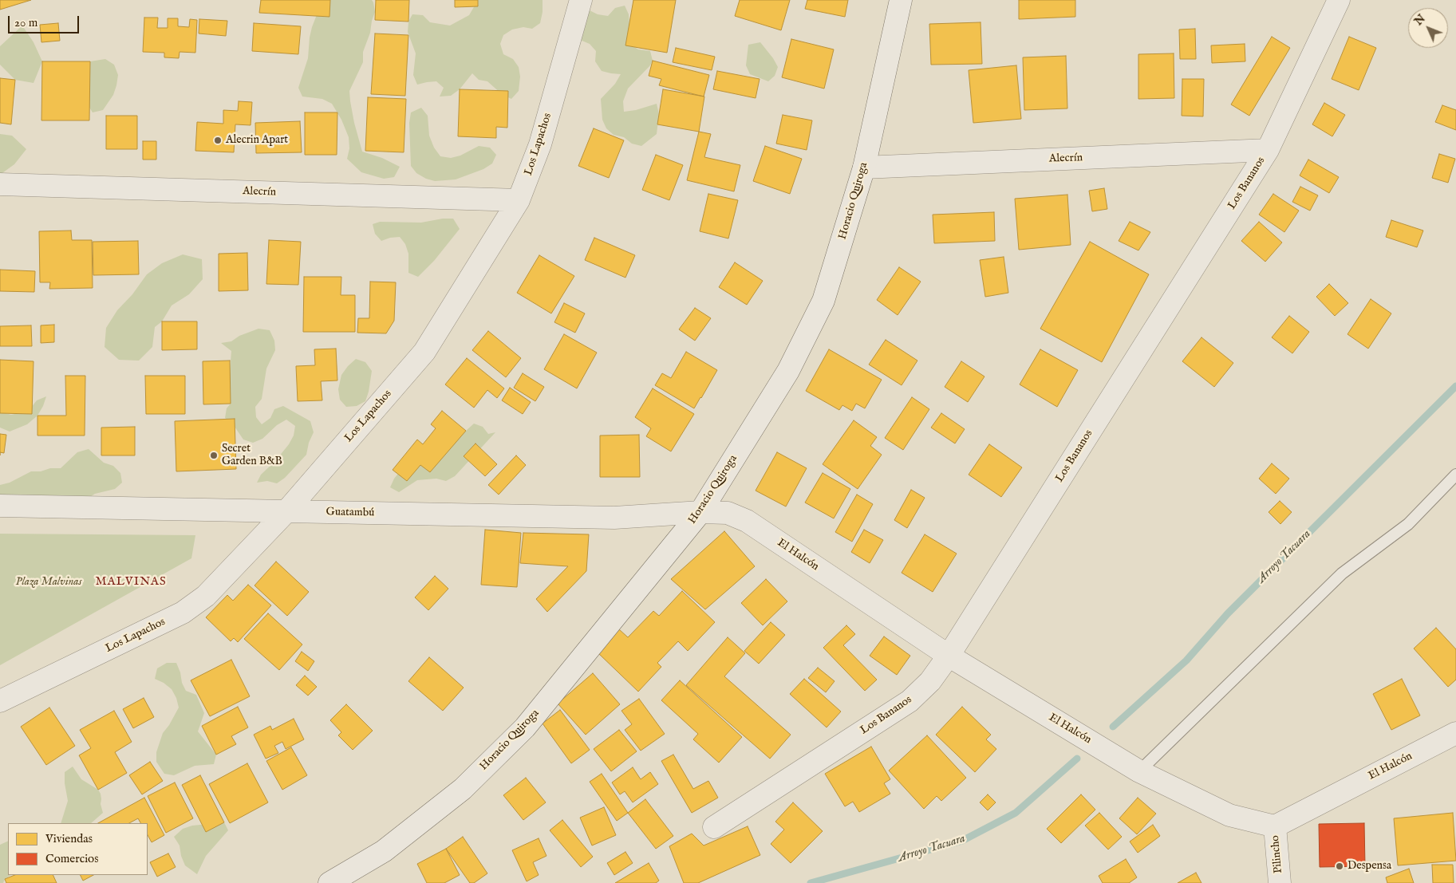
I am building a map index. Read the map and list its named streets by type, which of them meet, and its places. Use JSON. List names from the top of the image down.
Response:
{
  "streets": {
    "street": [
      "Los Lapachos",
      "Alecrín",
      "Los Bananos",
      "Horacio Quiroga",
      "Guatambú",
      "El Halcón",
      "Pilincho"
    ]
  },
  "crossings": [
    ["Los Lapachos", "Alecrín"],
    ["Los Lapachos", "Guatambú"],
    ["Alecrín", "Los Bananos"],
    ["Alecrín", "Horacio Quiroga"],
    ["Los Bananos", "El Halcón"],
    ["Horacio Quiroga", "Guatambú"],
    ["Horacio Quiroga", "El Halcón"],
    ["Guatambú", "El Halcón"],
    ["El Halcón", "Pilincho"]
  ],
  "districts": ["MALVINAS"],
  "water": ["Arroyo Tacuara"],
  "parks": ["Plaza Malvinas"],
  "places": ["Alecrin Apart", "Secret Garden B&B", "Despensa"],
  "legend": ["Viviendas", "Comercios"],
  "scale_bar": "20 m",
  "north": "top left"
}
